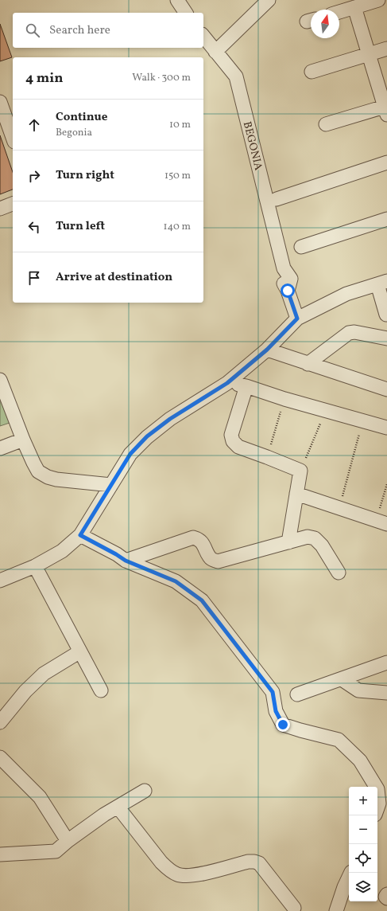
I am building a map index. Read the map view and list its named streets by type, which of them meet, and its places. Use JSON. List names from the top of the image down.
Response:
{
  "streets": {
    "street": ["BEGONIA"]
  },
  "north": "top",
  "page": {
    "search": "Search here",
    "heading": ["4 min", "Walk · 300 m"],
    "list": [
      ["Continue", "Begonia", "10 m"],
      ["Turn right", "150 m"],
      ["Turn left", "140 m"],
      "Arrive at destination"
    ],
    "map_buttons": ["+", "−"]
  }
}
